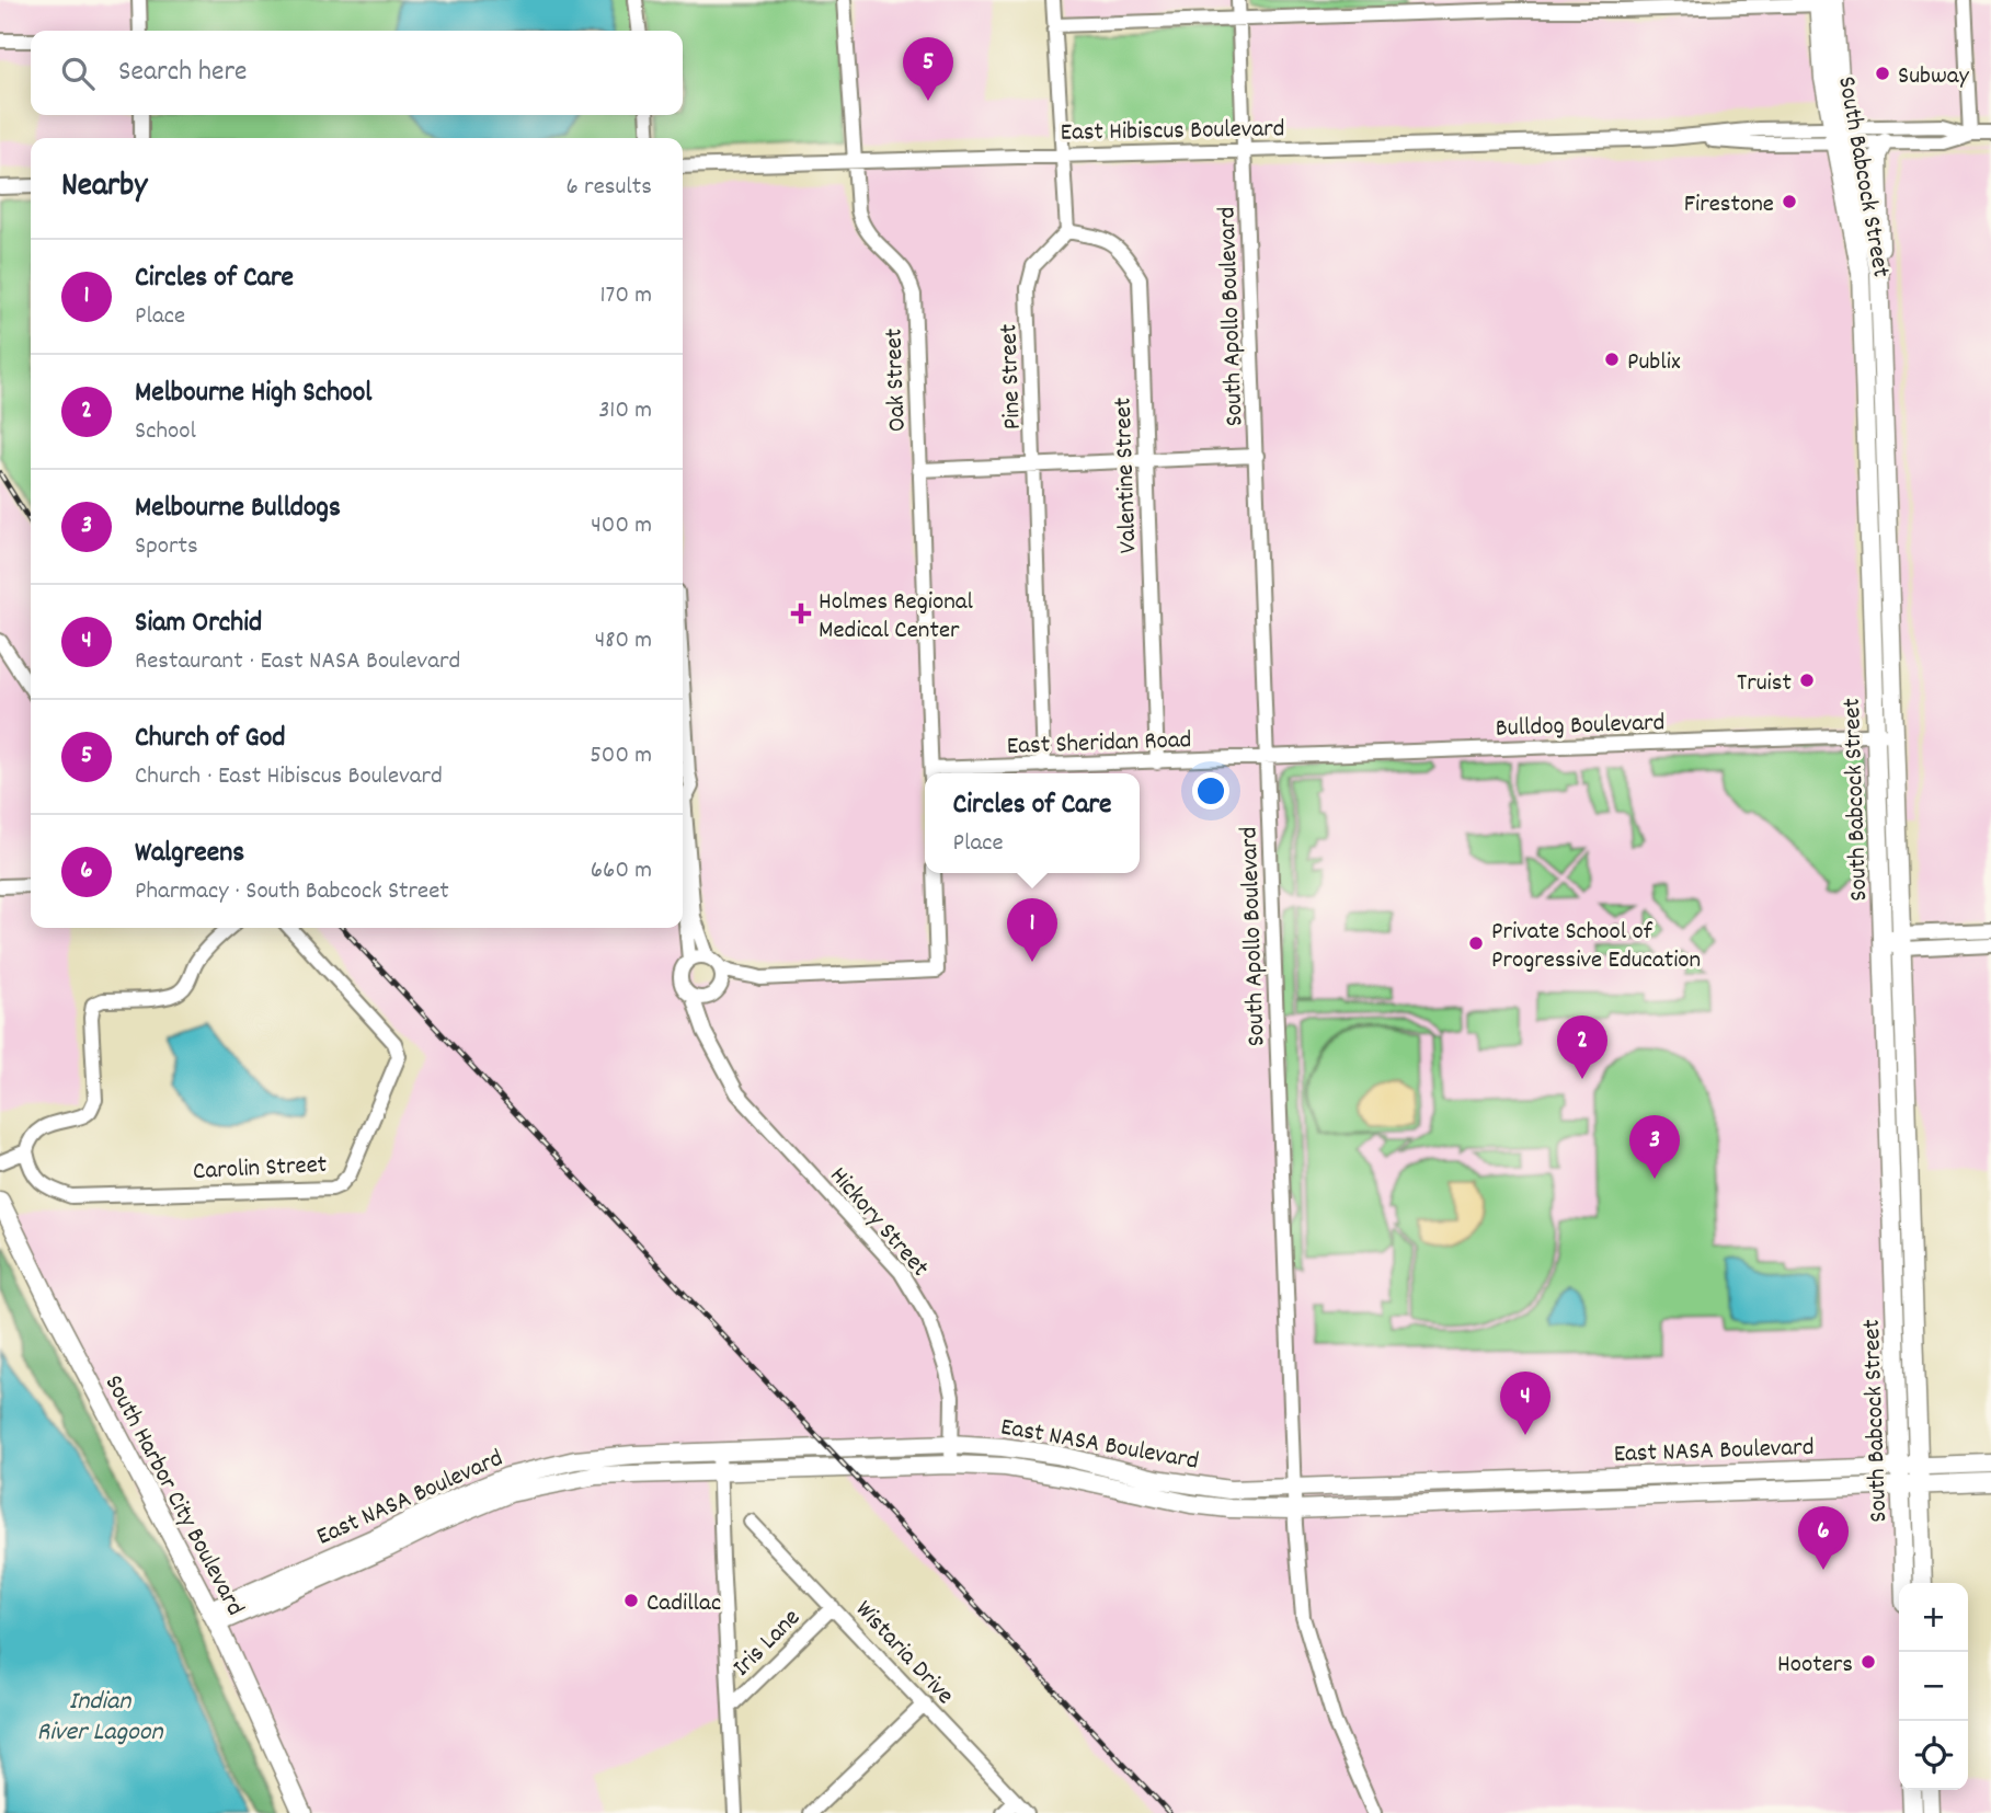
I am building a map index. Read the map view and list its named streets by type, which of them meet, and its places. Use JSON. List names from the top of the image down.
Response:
{
  "streets": {
    "main road": ["South Babcock Street", "East NASA Boulevard", "South Harbor City Boulevard"],
    "street": [
      "East Hibiscus Boulevard",
      "South Apollo Boulevard",
      "Pine Street",
      "Oak Street",
      "Valentine Street",
      "Bulldog Boulevard",
      "East Sheridan Road",
      "Carolin Street",
      "Hickory Street",
      "Iris Lane",
      "Wistaria Drive"
    ]
  },
  "crossings": [
    ["East Hibiscus Boulevard", "South Babcock Street"],
    ["East Hibiscus Boulevard", "South Apollo Boulevard"],
    ["East Hibiscus Boulevard", "Oak Street"],
    ["South Babcock Street", "Bulldog Boulevard"],
    ["South Babcock Street", "East NASA Boulevard"],
    ["South Apollo Boulevard", "Bulldog Boulevard"],
    ["South Apollo Boulevard", "East Sheridan Road"],
    ["South Apollo Boulevard", "East NASA Boulevard"],
    ["Pine Street", "Valentine Street"],
    ["Pine Street", "East Sheridan Road"],
    ["Valentine Street", "East Sheridan Road"],
    ["Bulldog Boulevard", "East Sheridan Road"],
    ["Hickory Street", "East NASA Boulevard"],
    ["East NASA Boulevard", "South Harbor City Boulevard"],
    ["Iris Lane", "Wistaria Drive"]
  ],
  "water": ["Indian River Lagoon"],
  "places": {
    "other": [
      "Subway",
      "Firestone",
      "Publix",
      "Truist",
      "Private School of Progressive Education",
      "Cadillac",
      "Hooters"
    ],
    "health": ["Holmes Regional Medical Center"]
  },
  "page": {
    "search": "Search here",
    "pins": [
      "5",
      "1",
      "2",
      "3",
      "4",
      "6"
    ],
    "heading": ["Nearby", "6 results"],
    "list": [
      {
        "mark": "1",
        "name": "Circles of Care",
        "note": "Place",
        "value": "170 m"
      },
      {
        "mark": "2",
        "name": "Melbourne High School",
        "note": "School",
        "value": "310 m"
      },
      {
        "mark": "3",
        "name": "Melbourne Bulldogs",
        "note": "Sports",
        "value": "400 m"
      },
      {
        "mark": "4",
        "name": "Siam Orchid",
        "note": "Restaurant · East NASA Boulevard",
        "value": "480 m"
      },
      {
        "mark": "5",
        "name": "Church of God",
        "note": "Church · East Hibiscus Boulevard",
        "value": "500 m"
      },
      {
        "mark": "6",
        "name": "Walgreens",
        "note": "Pharmacy · South Babcock Street",
        "value": "660 m"
      }
    ],
    "popup": ["Circles of Care", "Place"],
    "map_buttons": ["+", "−"]
  }
}
